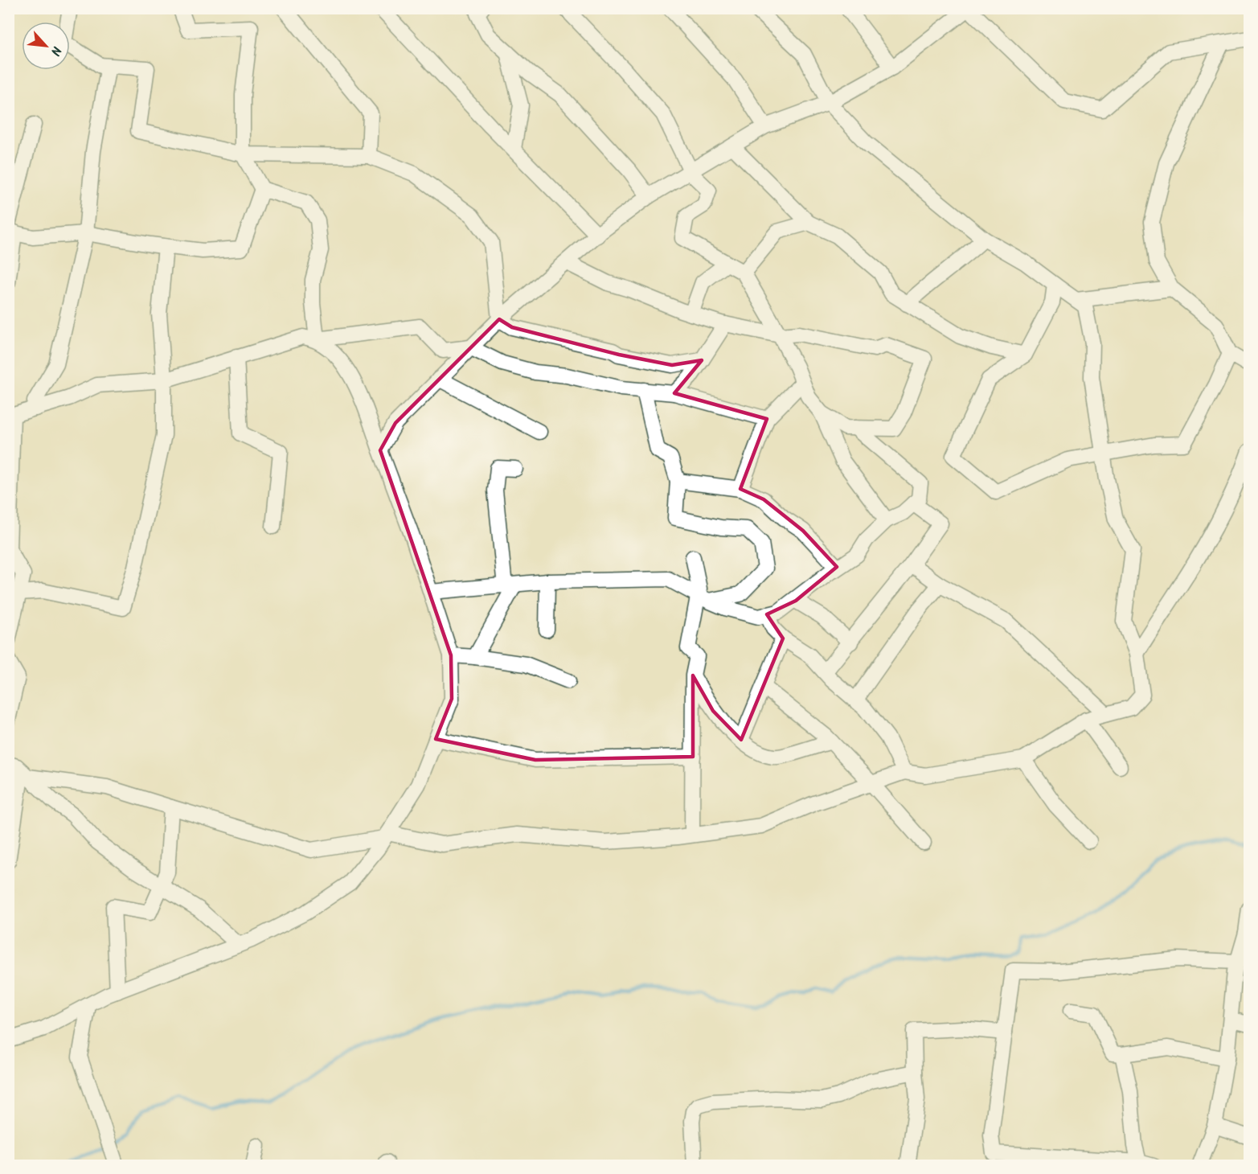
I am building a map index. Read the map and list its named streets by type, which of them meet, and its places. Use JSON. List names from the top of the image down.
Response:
{
  "north": "bottom right"
}
